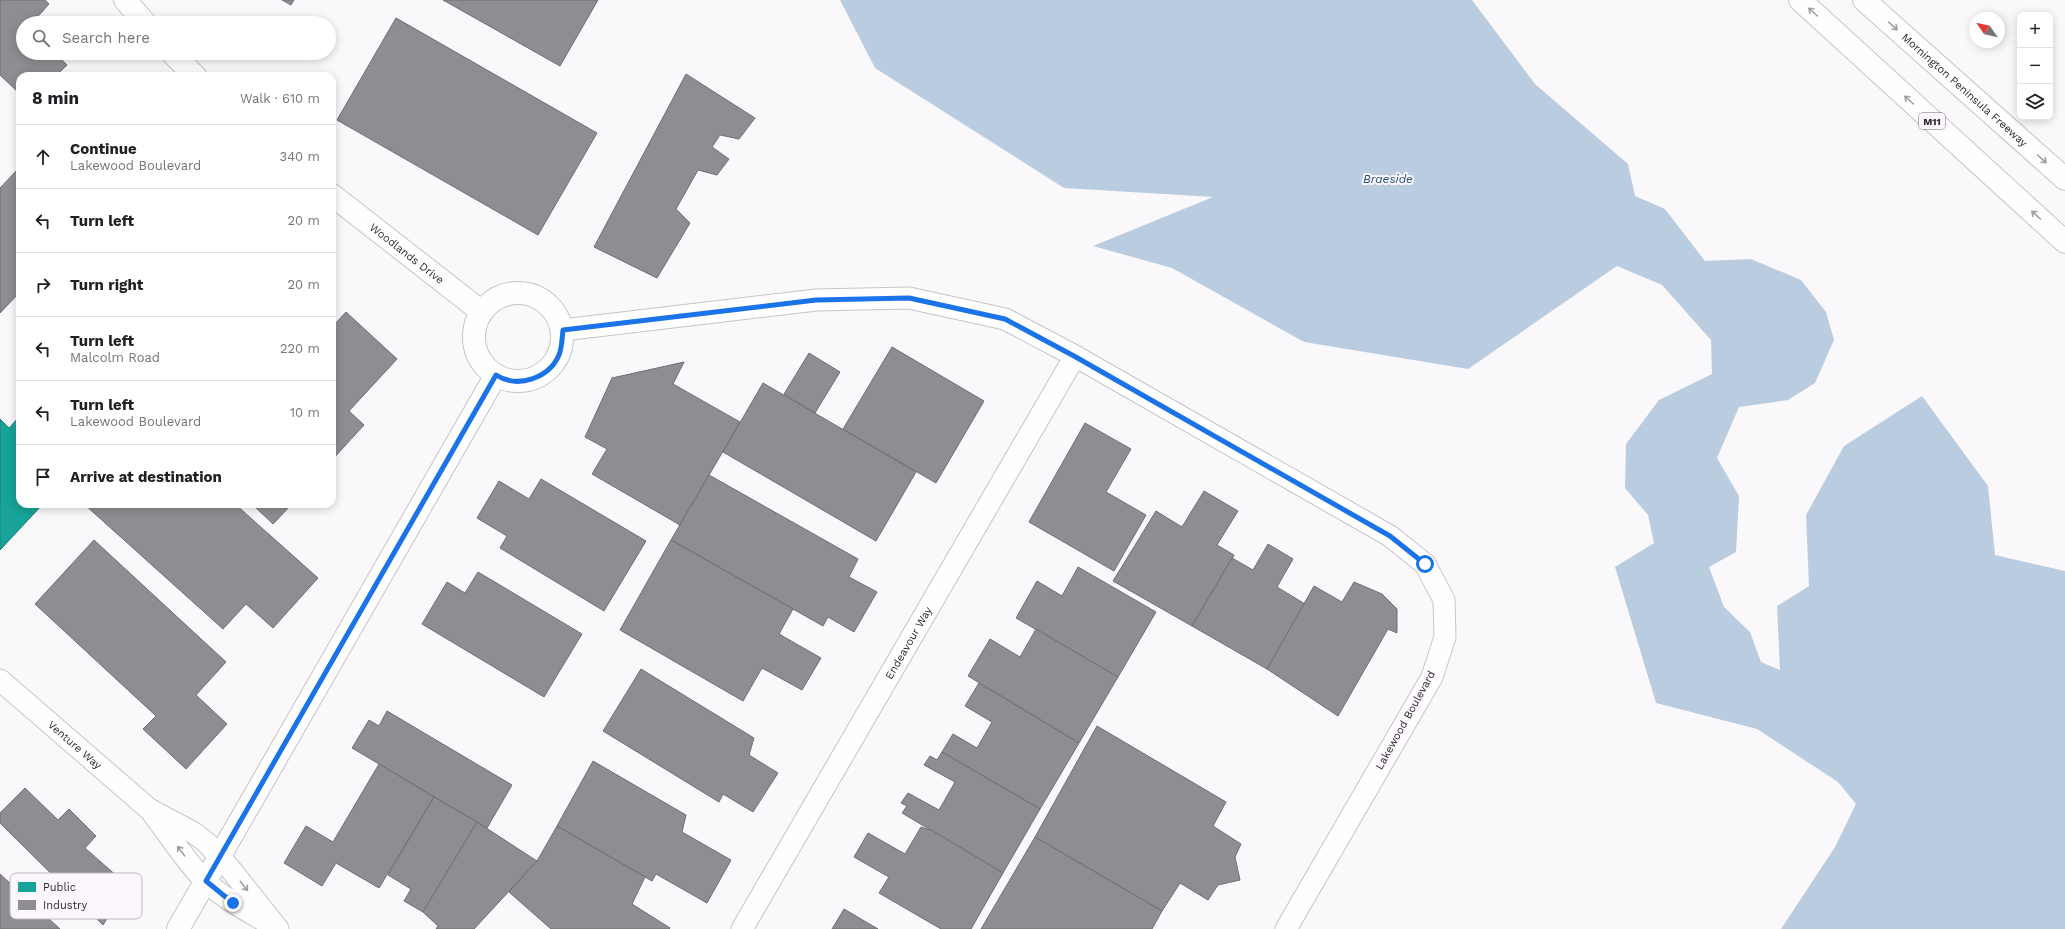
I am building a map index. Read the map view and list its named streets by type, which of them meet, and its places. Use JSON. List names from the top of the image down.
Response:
{
  "streets": {
    "main road": ["Mornington Peninsula Freeway", "M11", "Woodlands Drive"],
    "street": ["Endeavour Way", "Lakewood Boulevard", "Venture Way"]
  },
  "crossings": [
    ["Woodlands Drive", "Lakewood Boulevard"],
    ["Endeavour Way", "Lakewood Boulevard"]
  ],
  "water": ["Braeside"],
  "legend": ["Public", "Industry"],
  "north": "top left",
  "page": {
    "map_buttons": ["+", "−"],
    "search": "Search here",
    "heading": ["8 min", "Walk · 610 m"],
    "list": [
      ["Continue", "Lakewood Boulevard", "340 m"],
      ["Turn left", "20 m"],
      ["Turn right", "20 m"],
      ["Turn left", "Malcolm Road", "220 m"],
      ["Turn left", "Lakewood Boulevard", "10 m"],
      "Arrive at destination"
    ]
  }
}
